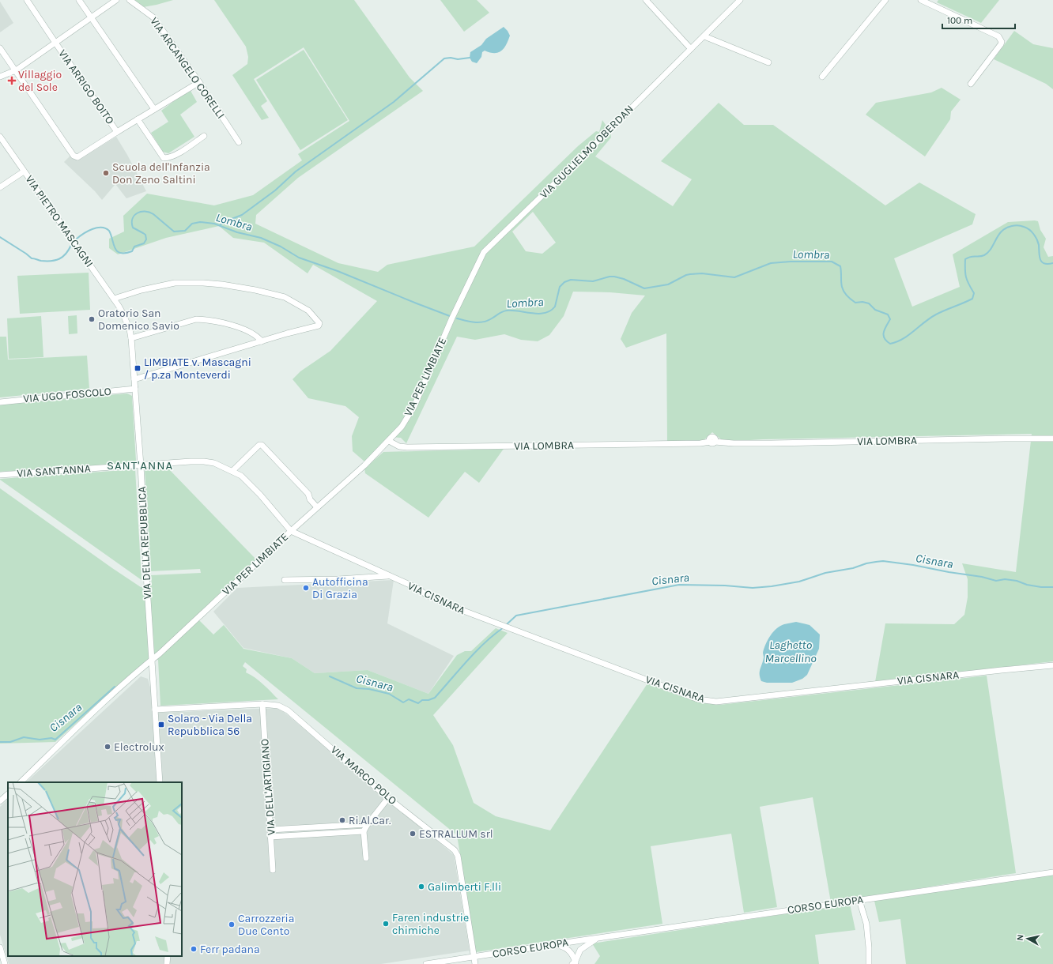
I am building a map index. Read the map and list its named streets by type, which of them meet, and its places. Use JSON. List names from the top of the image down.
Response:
{
  "streets": {
    "street": [
      "VIA ARCANGELO CORELLI",
      "VIA ARRIGO BOITO",
      "VIA GUGLIELMO OBERDAN",
      "VIA PIETRO MASCAGNI",
      "VIA PER LIMBIATE",
      "VIA UGO FOSCOLO",
      "VIA LOMBRA",
      "VIA SANT'ANNA",
      "VIA DELLA REPUBBLICA",
      "VIA CISNARA",
      "VIA MARCO POLO",
      "VIA DELL'ARTIGIANO",
      "CORSO EUROPA"
    ]
  },
  "crossings": [
    ["VIA GUGLIELMO OBERDAN", "VIA PER LIMBIATE"],
    ["VIA PIETRO MASCAGNI", "VIA DELLA REPUBBLICA"],
    ["VIA PER LIMBIATE", "VIA LOMBRA"],
    ["VIA PER LIMBIATE", "VIA SANT'ANNA"],
    ["VIA PER LIMBIATE", "VIA DELLA REPUBBLICA"],
    ["VIA UGO FOSCOLO", "VIA DELLA REPUBBLICA"],
    ["VIA SANT'ANNA", "VIA DELLA REPUBBLICA"],
    ["VIA SANT'ANNA", "VIA CISNARA"],
    ["VIA DELLA REPUBBLICA", "VIA MARCO POLO"],
    ["VIA MARCO POLO", "VIA DELL'ARTIGIANO"],
    ["VIA MARCO POLO", "CORSO EUROPA"]
  ],
  "districts": ["SANT'ANNA"],
  "water": ["Lombra", "Cisnara", "Laghetto Marcellino"],
  "places": {
    "health": ["Villaggio del Sole"],
    "other": [
      "Scuola dell'Infanzia Don Zeno Saltini",
      "Oratorio San Domenico Savio",
      "Autofficina Di Grazia",
      "Electrolux",
      "Ri.Al.Car.",
      "ESTRALLUM srl",
      "Galimberti F.lli",
      "Faren industrie chimiche",
      "Carrozzeria Due Cento",
      "Ferr padana"
    ],
    "transit": ["LIMBIATE v. Mascagni / p.za Monteverdi", "Solaro - Via Della Repubblica 56"]
  },
  "scale_bar": "100 m",
  "north": "left"
}
